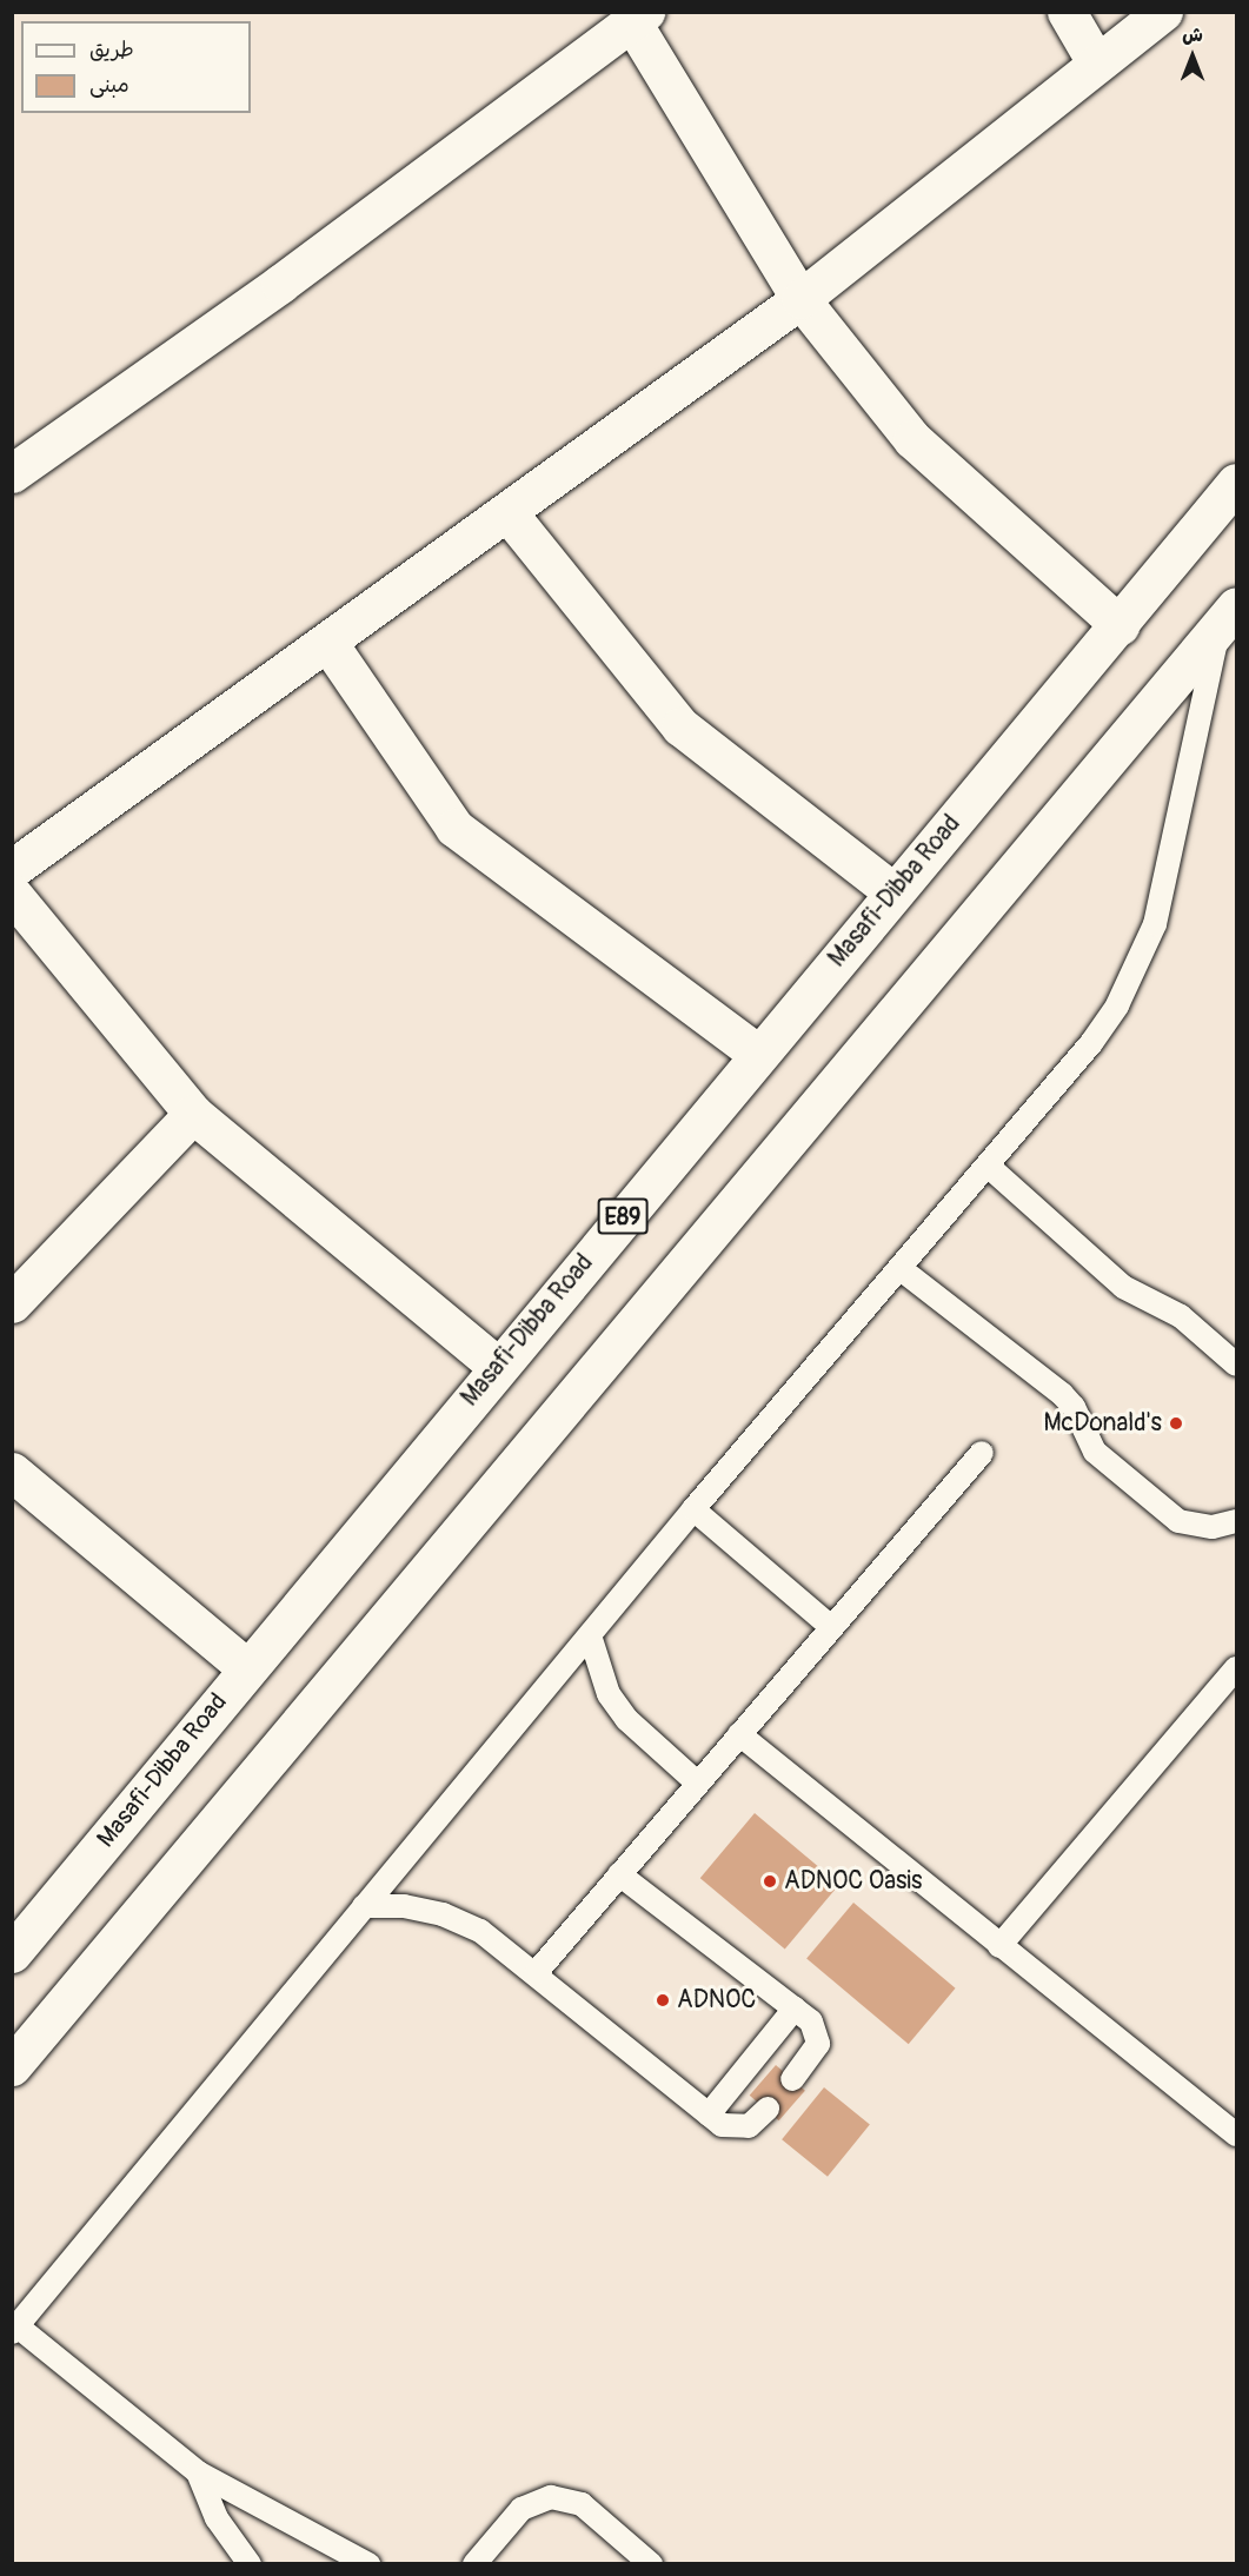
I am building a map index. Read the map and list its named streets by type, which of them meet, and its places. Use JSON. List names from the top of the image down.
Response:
{
  "streets": {
    "main road": ["Masafi-Dibba Road", "E89"]
  },
  "places": ["McDonald's", "ADNOC Oasis", "ADNOC"],
  "legend": ["طريق", "مبنى"],
  "north": "top"
}
